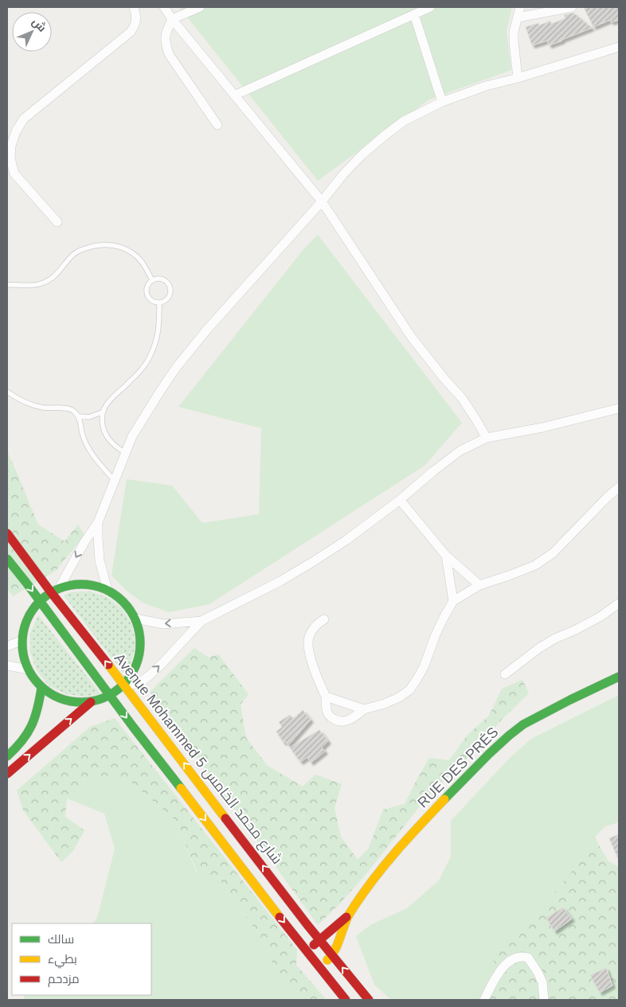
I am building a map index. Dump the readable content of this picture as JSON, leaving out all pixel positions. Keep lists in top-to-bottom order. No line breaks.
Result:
{"streets":{"main road":["Avenue Mohammed 5 شارع محمد الخامس","RUE DES PRÉS"]},"crossings":[["Avenue Mohammed 5 شارع محمد الخامس","RUE DES PRÉS"]],"legend":["سالك","بطيء","مزدحم"],"north":"top right"}
